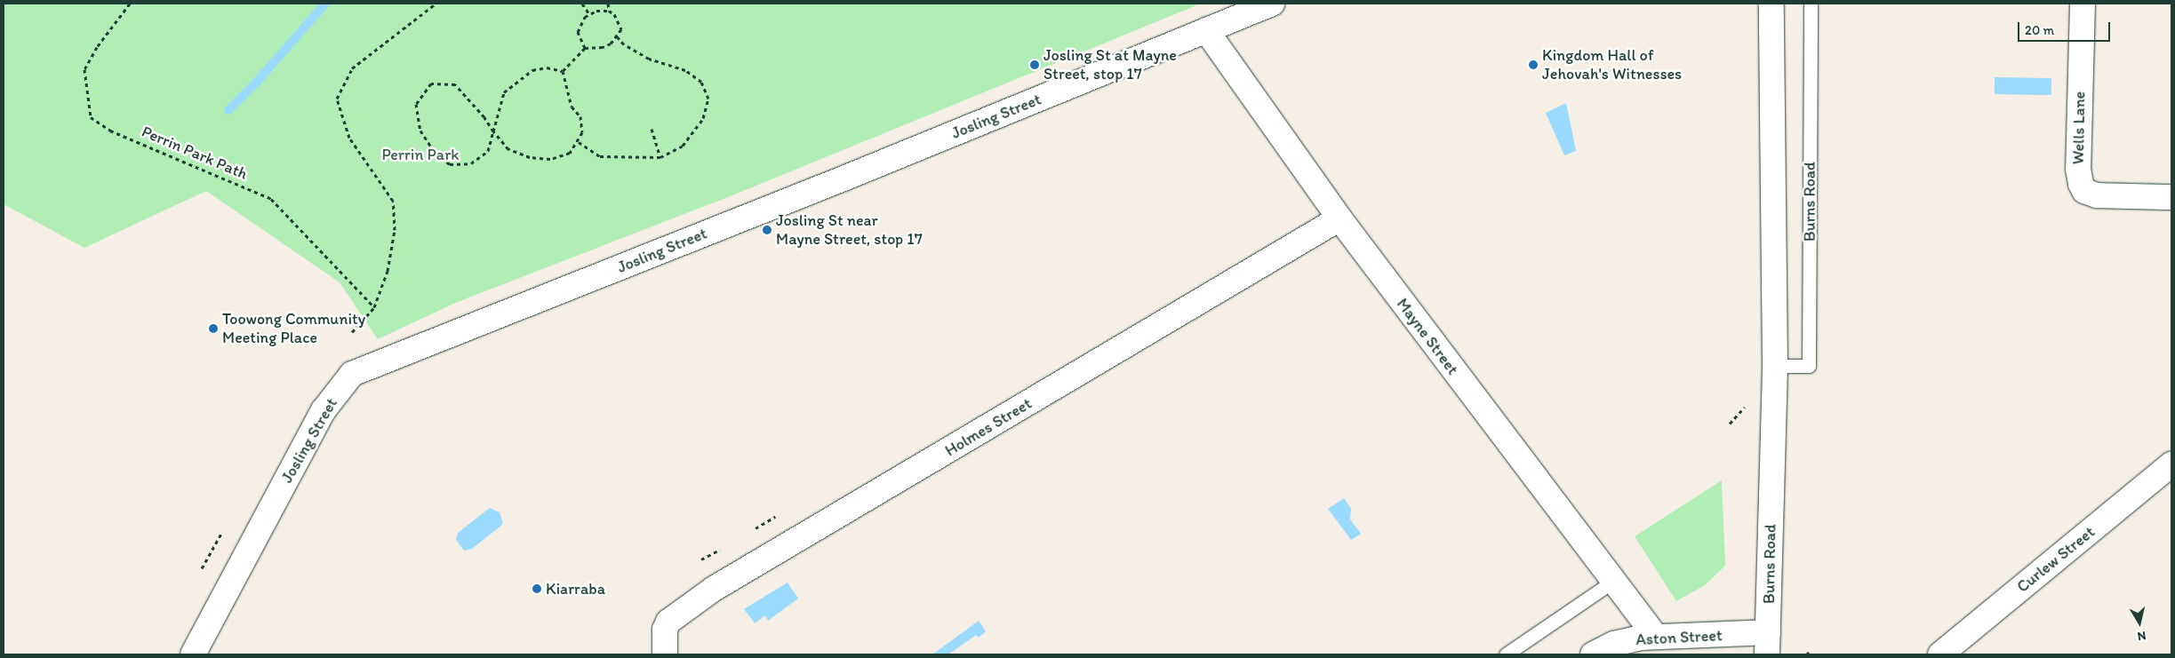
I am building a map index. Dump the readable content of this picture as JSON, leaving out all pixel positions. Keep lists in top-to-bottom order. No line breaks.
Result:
{"streets":{"street":["Josling Street","Wells Lane","Burns Road","Mayne Street","Holmes Street","Curlew Street","Aston Street"],"path":["Perrin Park Path"]},"crossings":[["Josling Street","Mayne Street"],["Burns Road","Aston Street"],["Mayne Street","Holmes Street"],["Mayne Street","Aston Street"]],"parks":["Perrin Park"],"places":["Josling St at Mayne Street, stop 17","Kingdom Hall of Jehovah's Witnesses","Josling St near Mayne Street, stop 17","Toowong Community Meeting Place","Kiarraba"],"scale_bar":"20 m","north":"bottom"}
